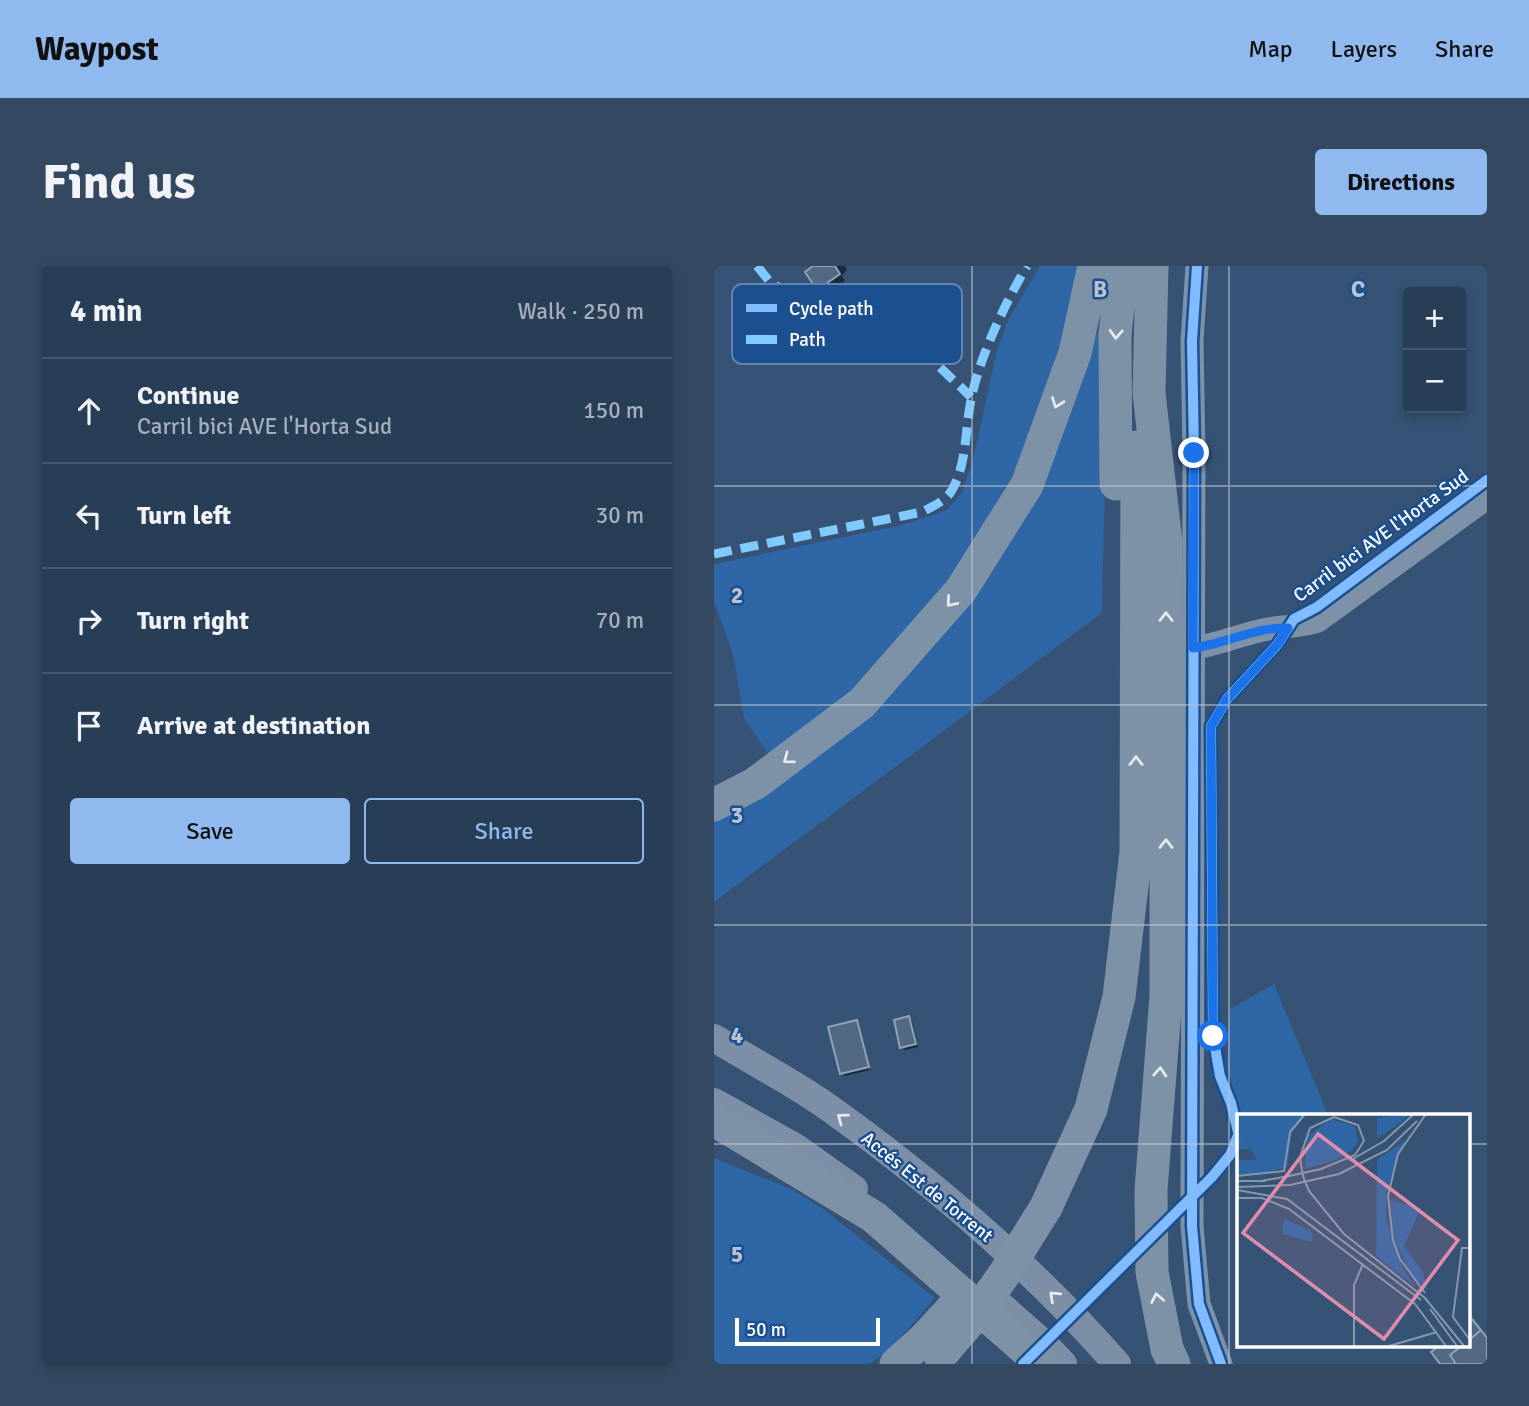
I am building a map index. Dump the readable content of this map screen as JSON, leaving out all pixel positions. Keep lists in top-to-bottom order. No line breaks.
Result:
{"streets":{"main road":["Accés Est de Torrent"],"cycle path":["Carril bici AVE l'Horta Sud"]},"legend":["Cycle path","Path"],"scale_bar":"50 m","page":{"header":"Waypost","nav":["Map","Layers","Share"],"buttons":["Directions",["Save","Share"]],"title":"Find us","heading":["4 min","Walk · 250 m"],"map_buttons":["+","−"],"list":[["Continue","Carril bici AVE l'Horta Sud","150 m"],["Turn left","30 m"],["Turn right","70 m"],"Arrive at destination"],"scale":"50 m"},"grid":{"columns":["B","C"],"rows":["2","3","4","5"]}}
